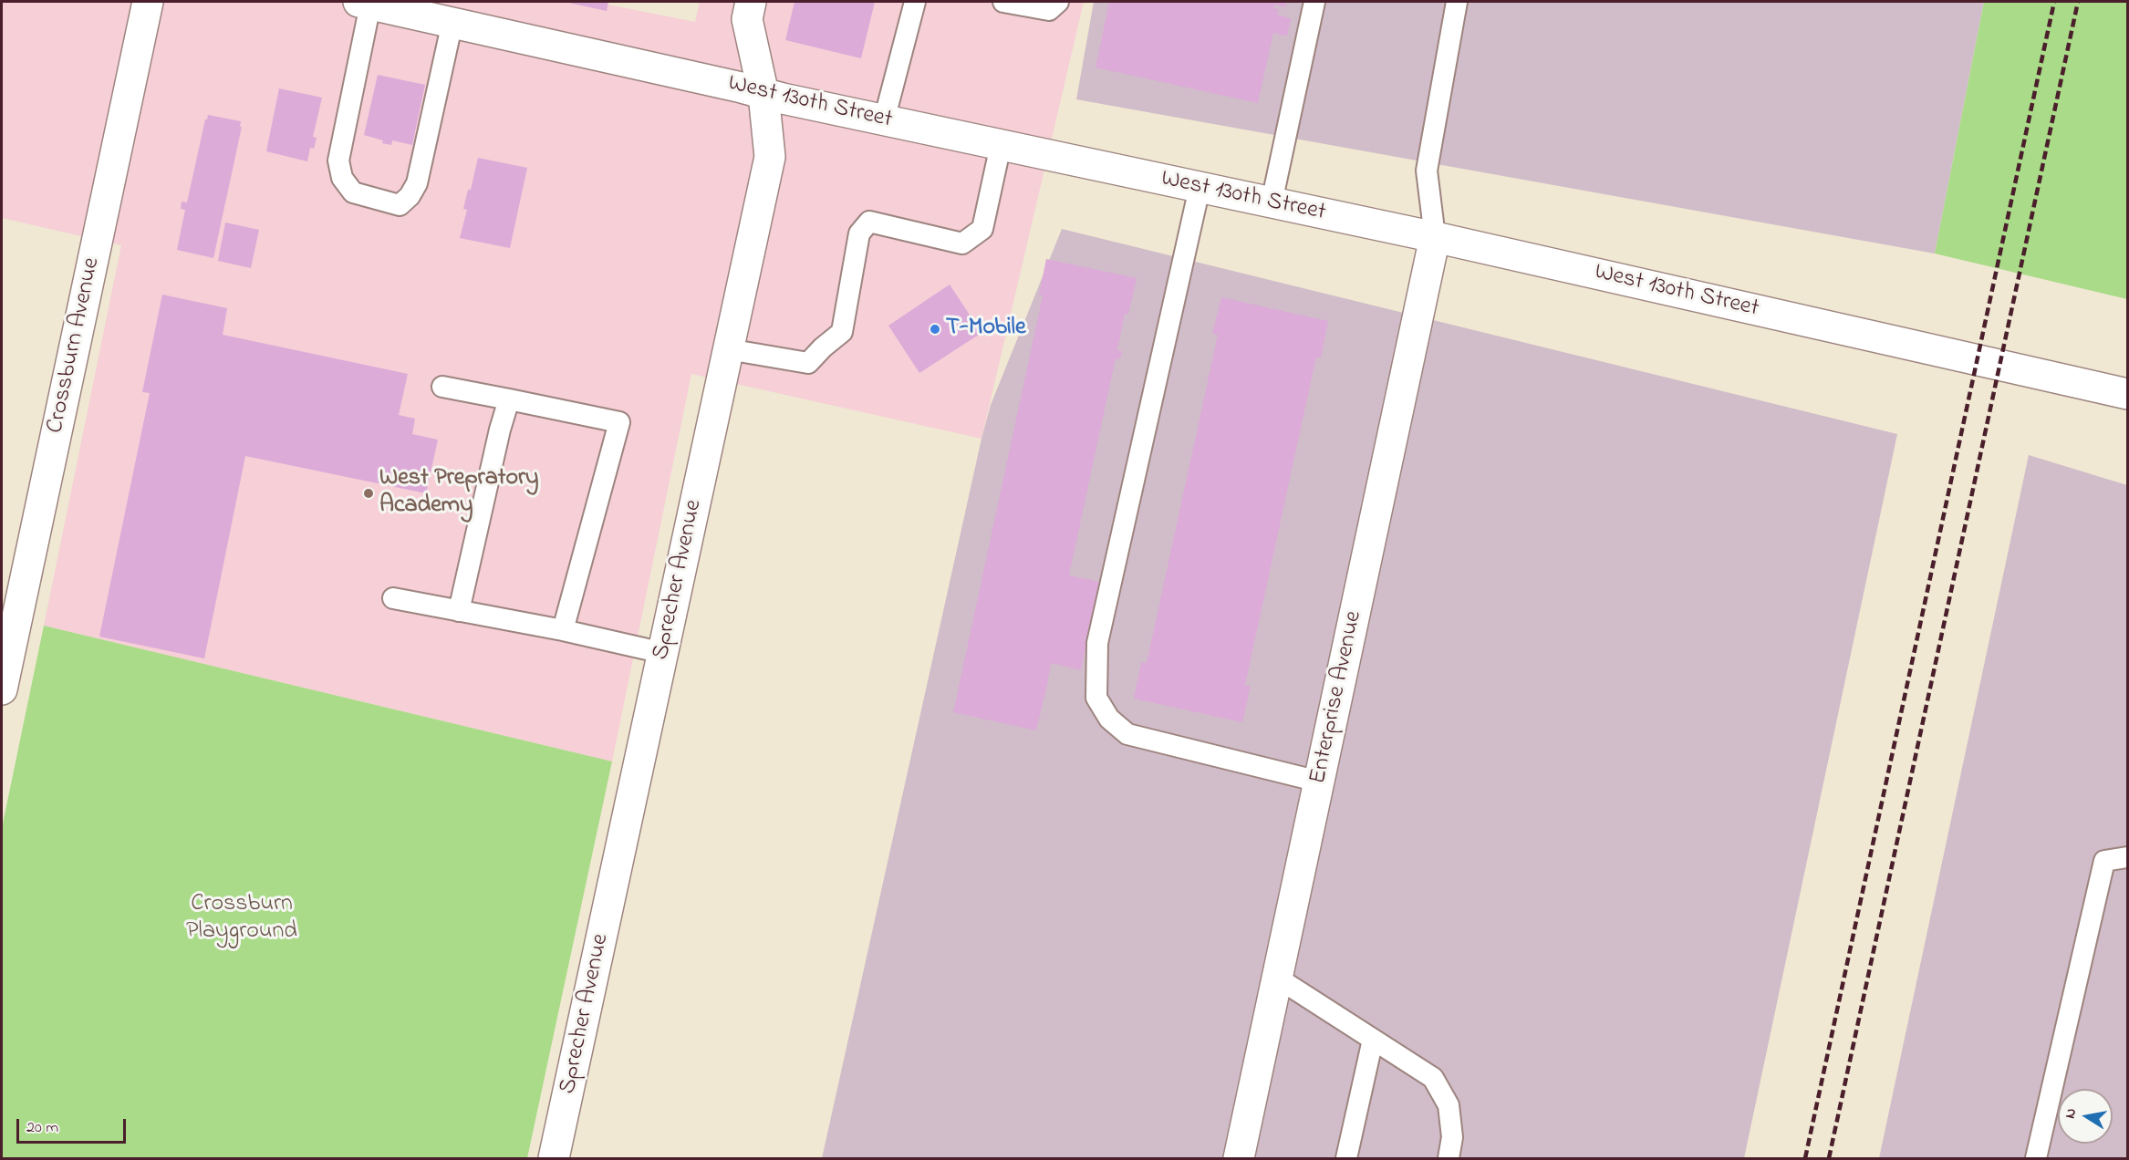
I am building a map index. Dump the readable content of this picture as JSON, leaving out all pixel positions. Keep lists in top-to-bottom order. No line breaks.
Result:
{"streets":{"street":["West 130th Street","Crossburn Avenue","Sprecher Avenue","Enterprise Avenue"]},"crossings":[["West 130th Street","Sprecher Avenue"],["West 130th Street","Enterprise Avenue"]],"parks":["Crossburn Playground"],"places":["T-Mobile","West Prepratory Academy"],"scale_bar":"20 m","north":"left"}
